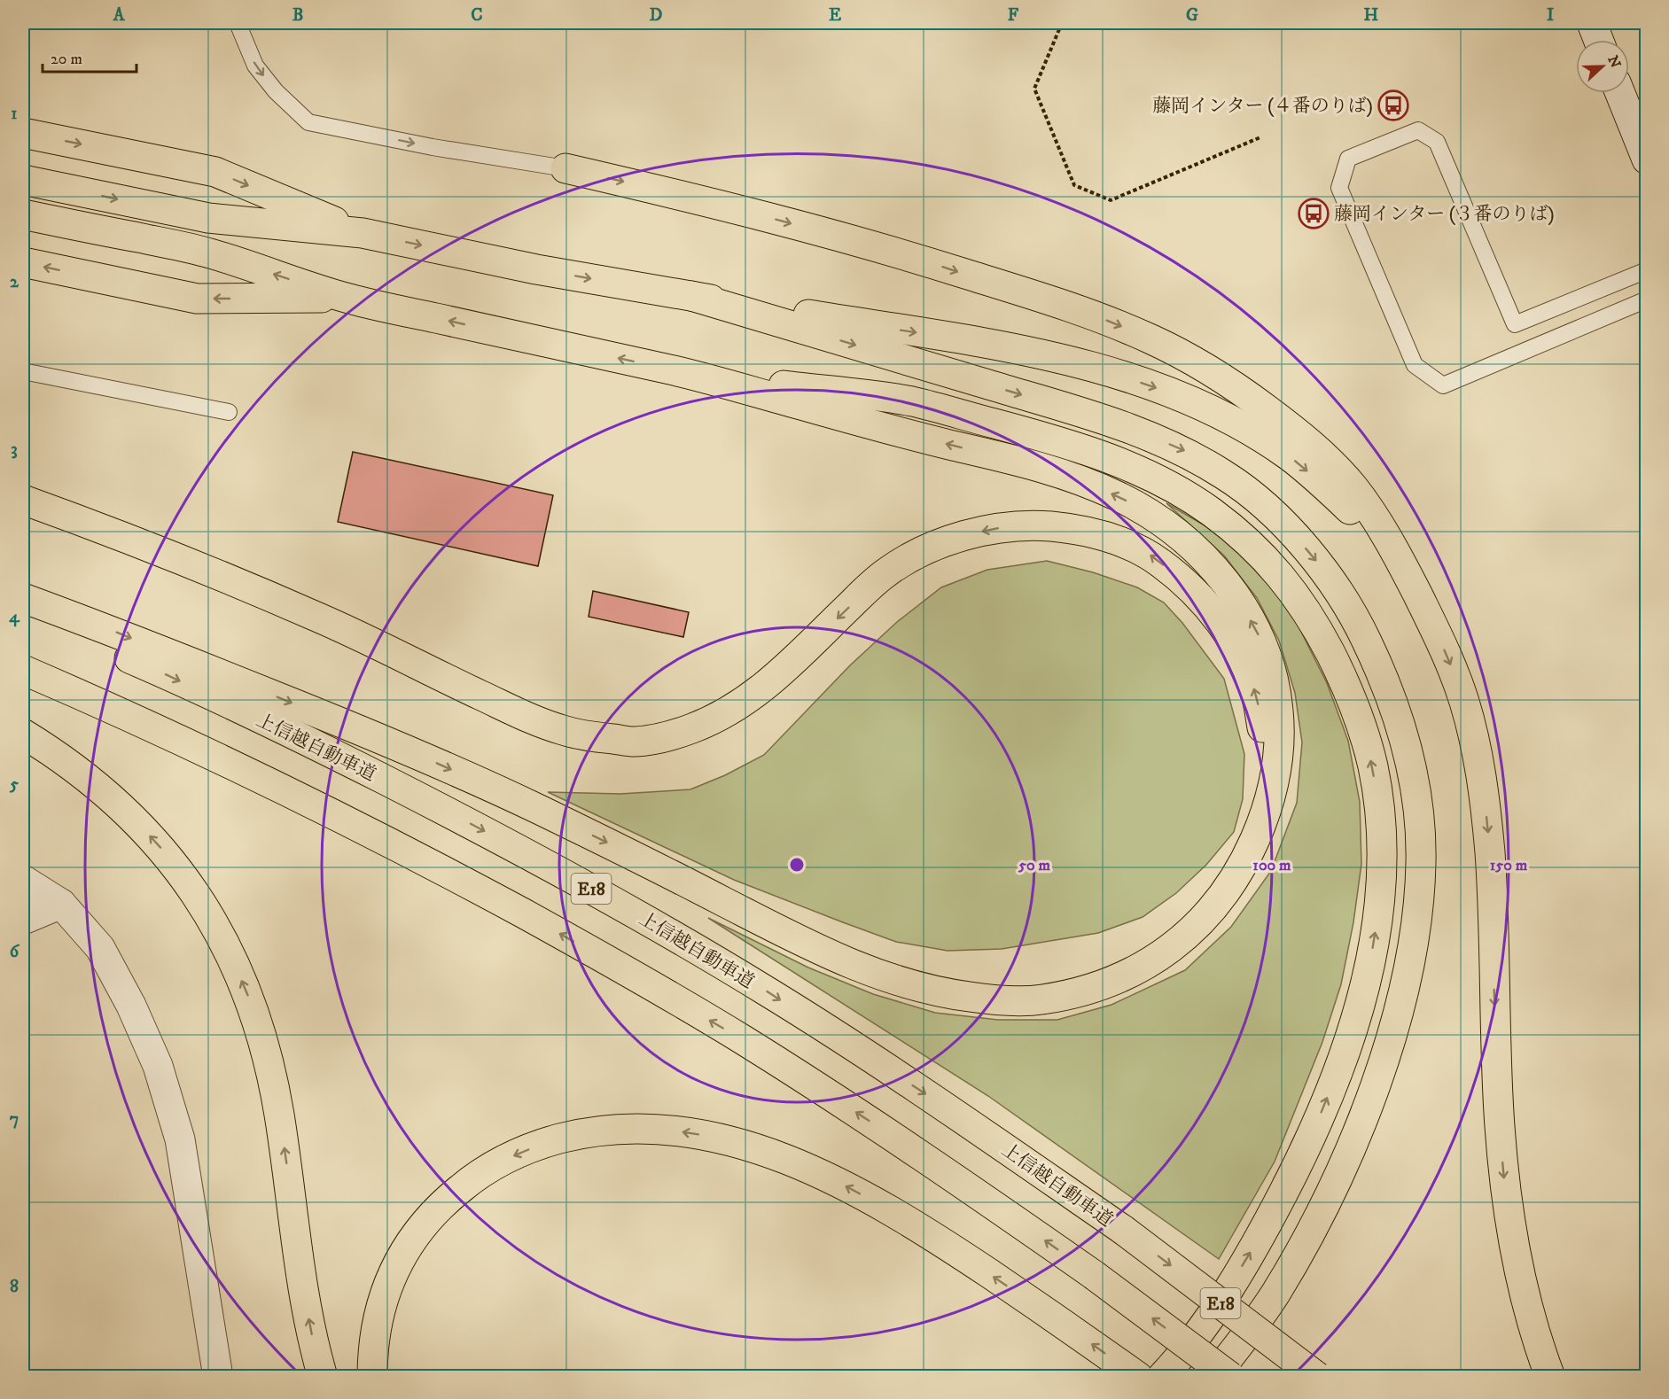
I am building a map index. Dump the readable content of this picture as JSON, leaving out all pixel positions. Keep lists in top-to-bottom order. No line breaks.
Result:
{"streets":{"highway":["上信越自動車道","E18"]},"places":{"bus stop":["藤岡インター (４番のりば)","藤岡インター (３番のりば)"]},"scale_bar":"20 m","north":"right","grid":{"columns":["A","B","C","D","E","F","G","H","I"],"rows":["1","2","3","4","5","6","7","8"]},"rings":["50 m","100 m","150 m"]}
